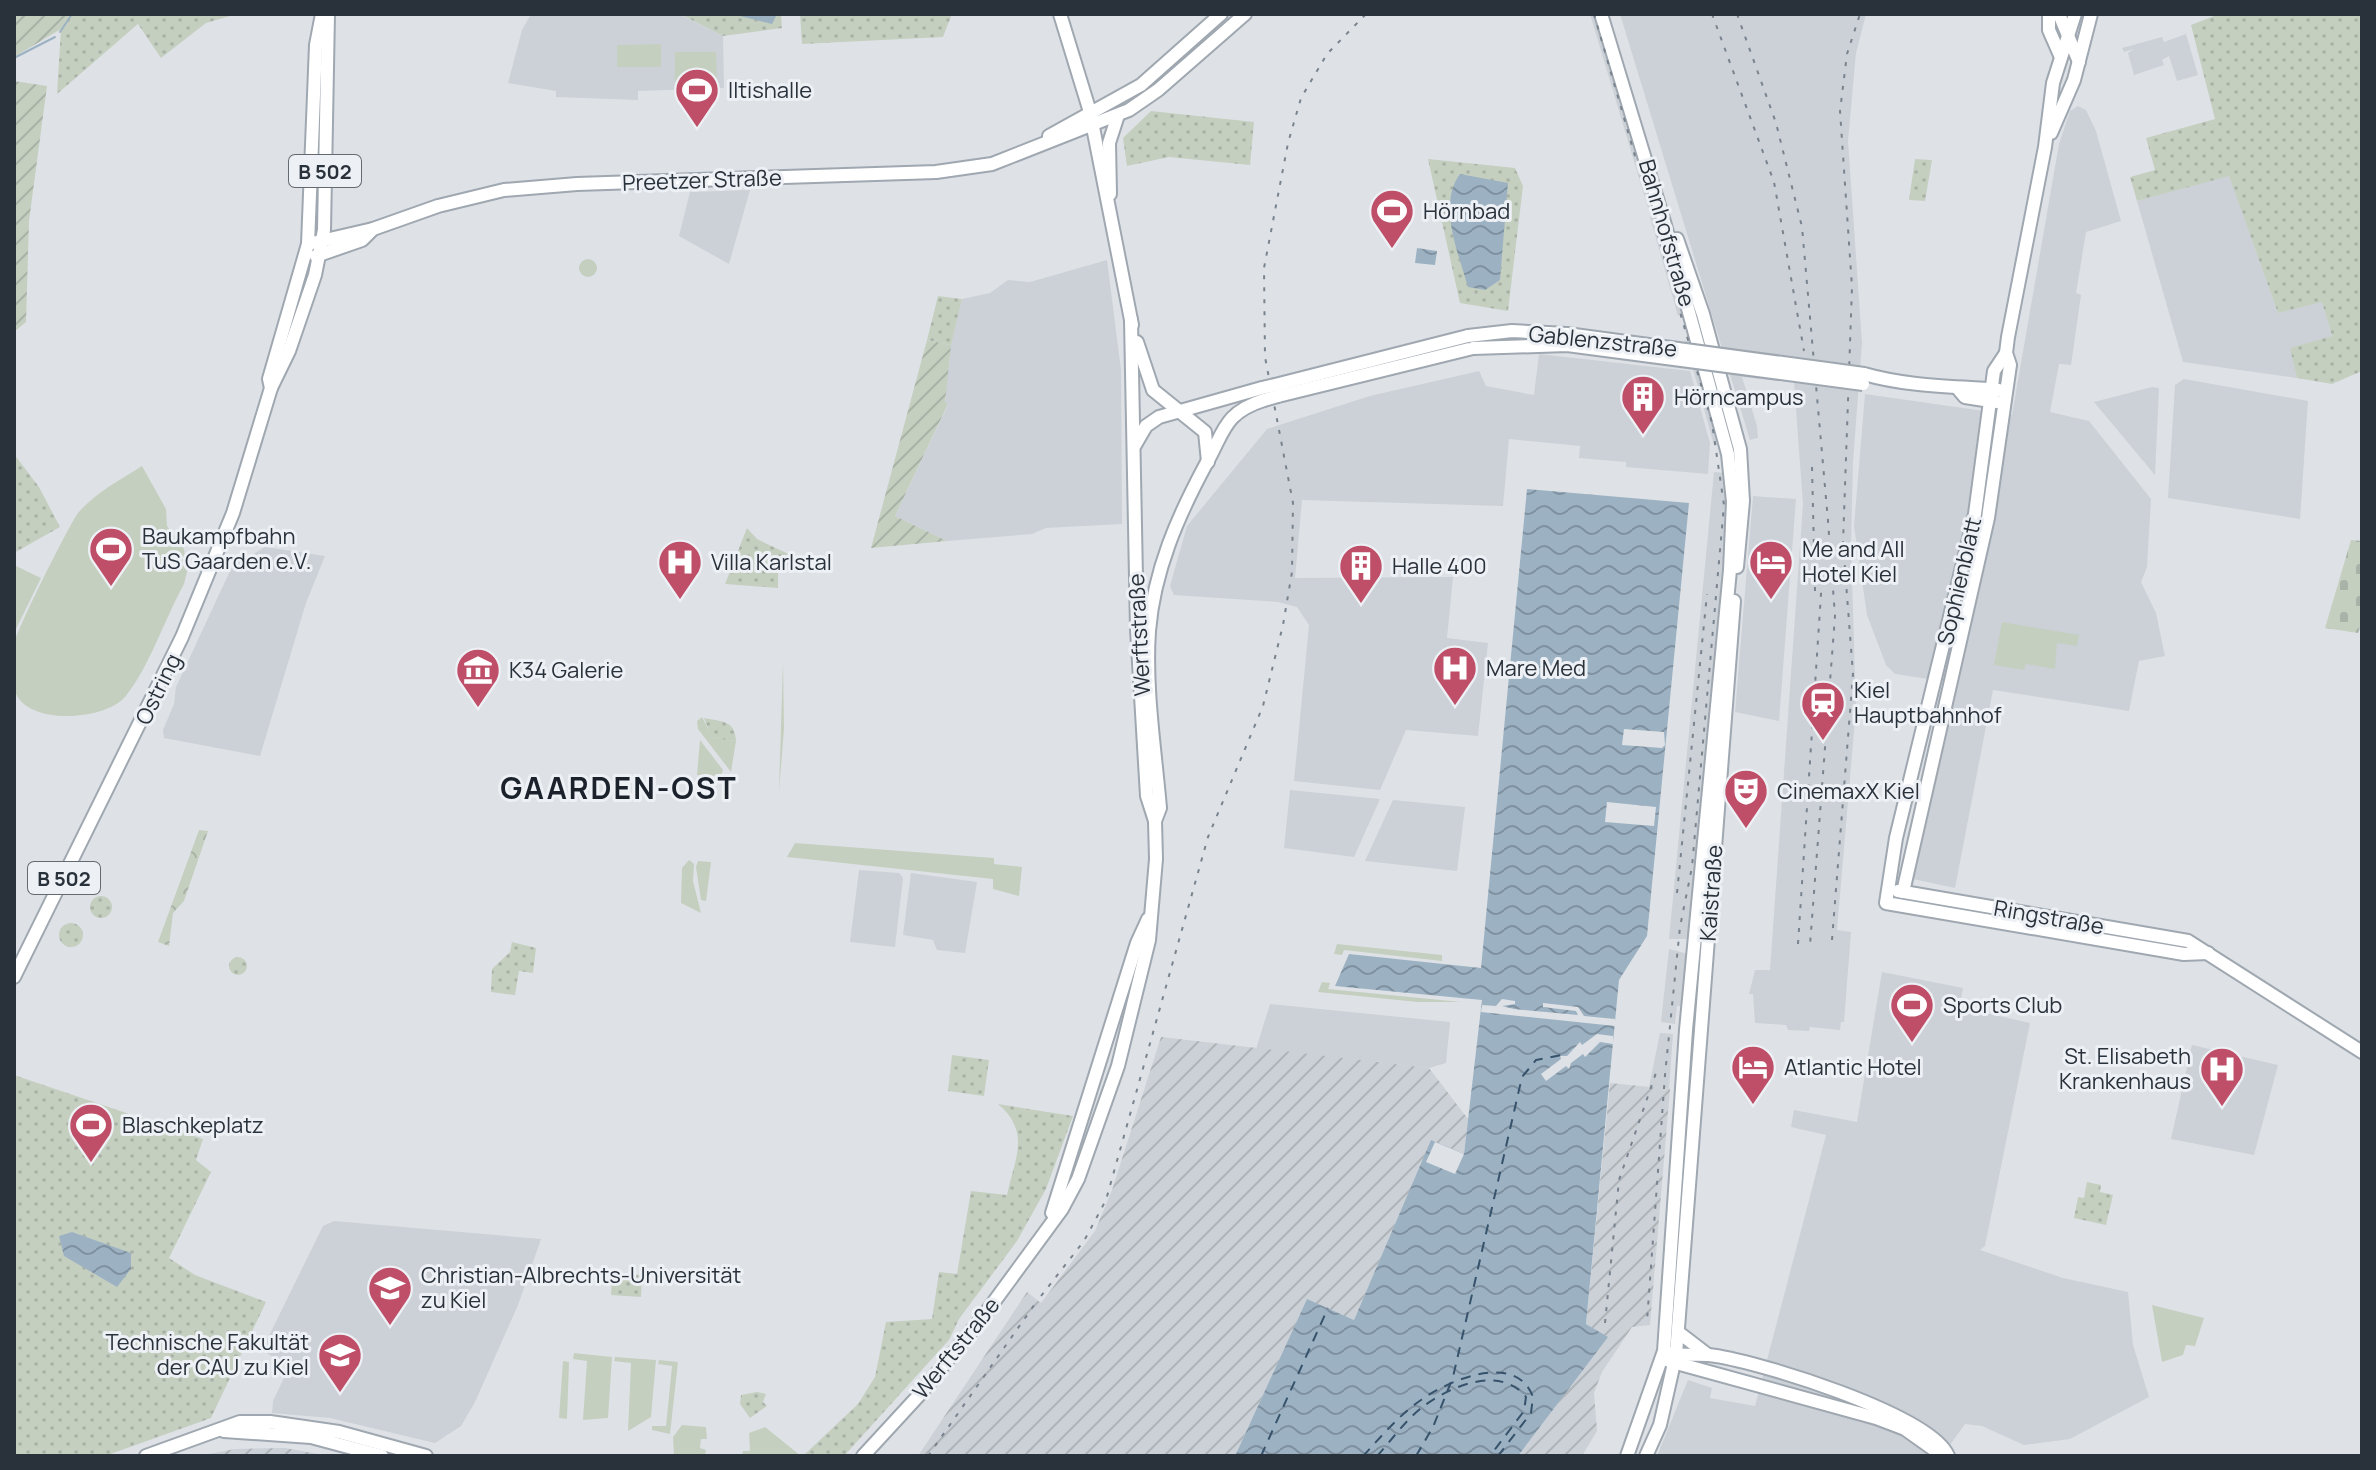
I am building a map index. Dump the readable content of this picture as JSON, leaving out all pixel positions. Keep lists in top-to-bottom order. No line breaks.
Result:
{"streets":{"main road":["B 502","Preetzer Straße","Bahnhofstraße","Gablenzstraße","Sophienblatt","Werftstraße","Ostring","Kaistraße","Ringstraße"]},"crossings":[["Preetzer Straße","Werftstraße"],["Preetzer Straße","Ostring"],["Bahnhofstraße","Kaistraße"],["Gablenzstraße","Sophienblatt"],["Gablenzstraße","Werftstraße"],["Sophienblatt","Ringstraße"]],"districts":["GAARDEN-OST"],"places":{"sports":["Iltishalle","Hörnbad","Baukampfbahn TuS Gaarden e.V.","Sports Club","Blaschkeplatz"],"building":["Hörncampus","Halle 400"],"hospital":["Villa Karlstal","Mare Med","St. Elisabeth Krankenhaus"],"hotel":["Me and All Hotel Kiel","Atlantic Hotel"],"museum":["K34 Galerie"],"station":["Kiel Hauptbahnhof"],"theatre":["CinemaxX Kiel"],"school or university":["Christian-Albrechts-Universität zu Kiel","Technische Fakultät der CAU zu Kiel"]}}
